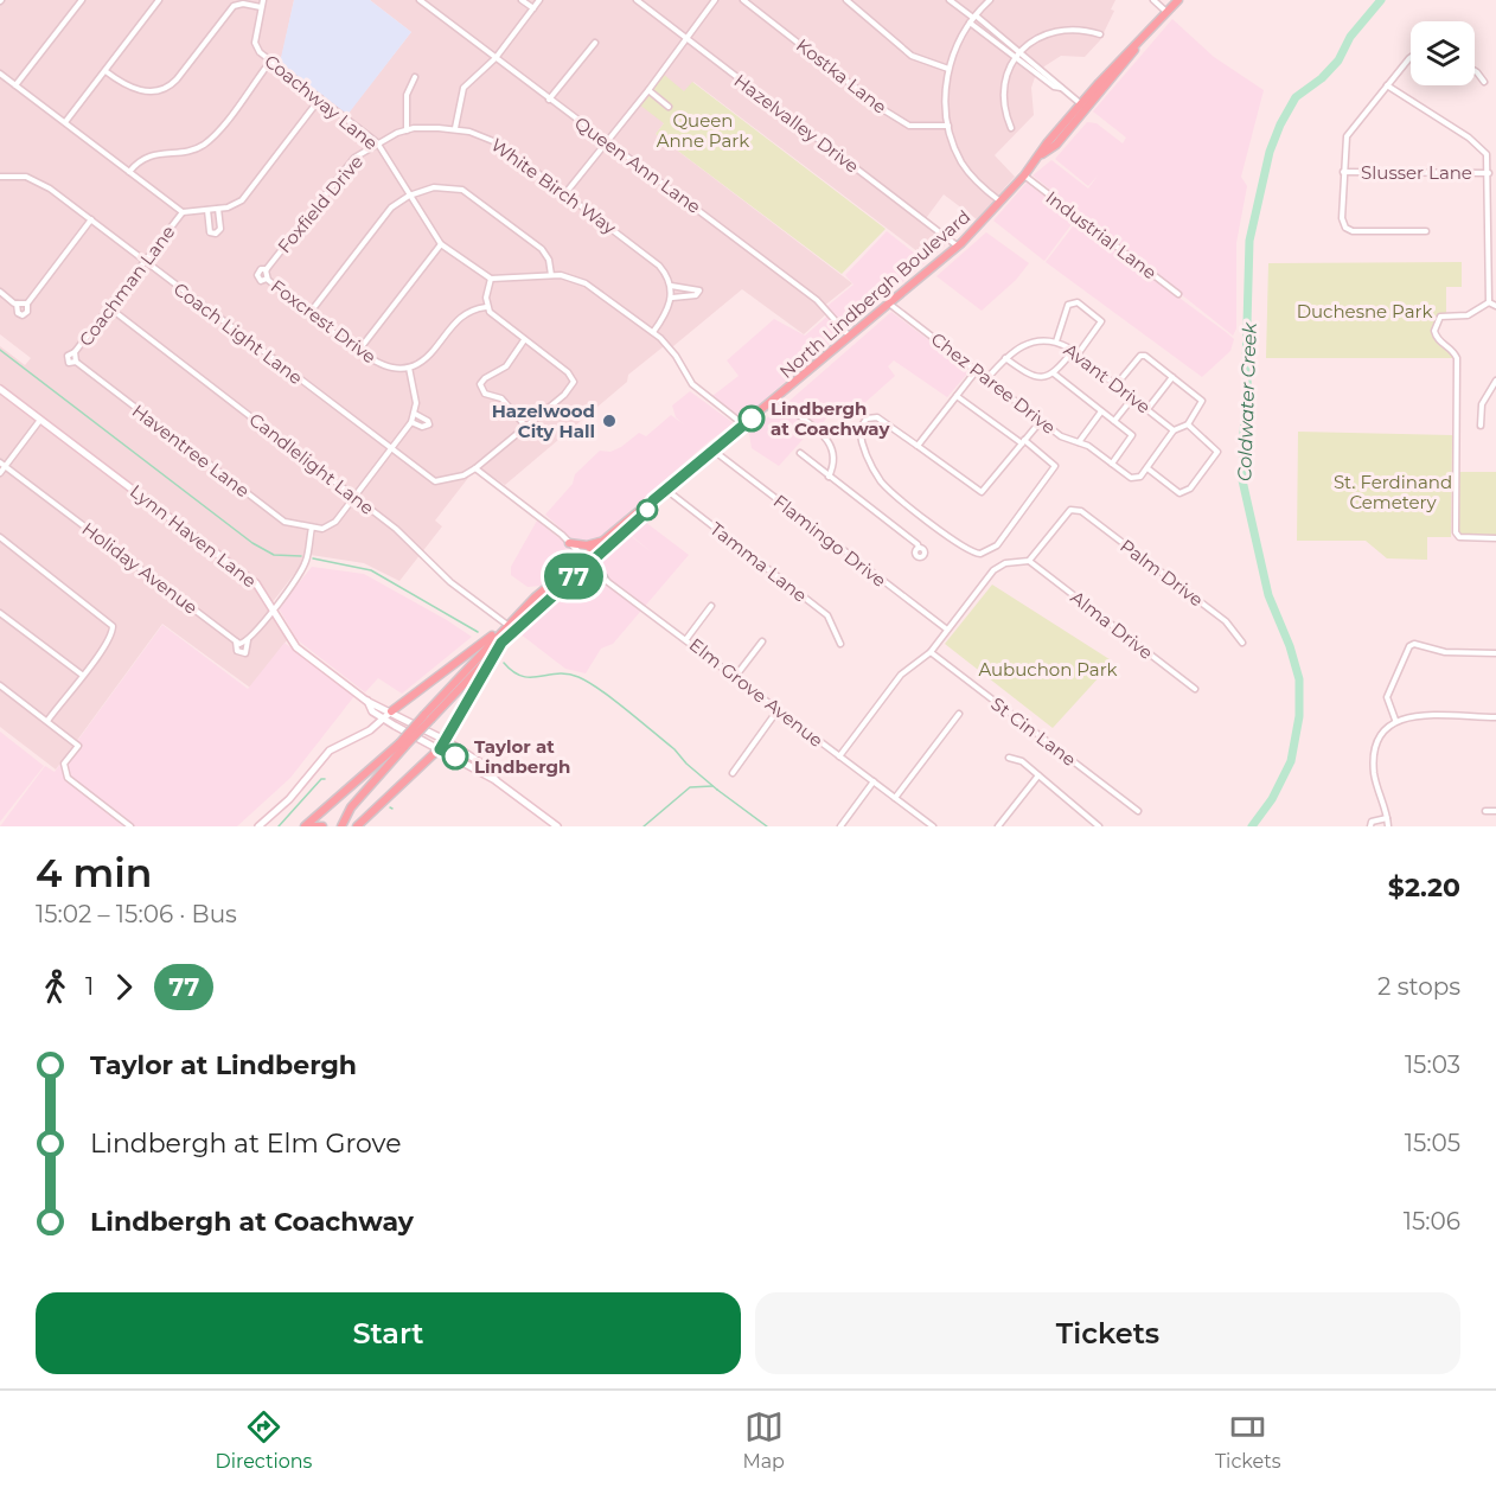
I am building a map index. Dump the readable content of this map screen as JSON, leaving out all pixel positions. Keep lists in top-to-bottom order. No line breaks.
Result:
{"streets":{"main road":["North Lindbergh Boulevard"],"street":["Kostka Lane","Coachway Lane","Hazelvalley Drive","Queen Ann Lane","Slusser Lane","White Birch Way","Foxfield Drive","Industrial Lane","Coachman Lane","Foxcrest Drive","Coach Light Lane","Avant Drive","Chez Paree Drive","Haventree Lane","Candlelight Lane","Lynn Haven Lane","Flamingo Drive","Tamma Lane","Holiday Avenue","Palm Drive","Alma Drive","Elm Grove Avenue","St Cin Lane"]},"crossings":[["Coachway Lane","White Birch Way"],["Coachway Lane","Foxfield Drive"],["Hazelvalley Drive","North Lindbergh Boulevard"],["Queen Ann Lane","North Lindbergh Boulevard"],["White Birch Way","Foxfield Drive"],["Foxfield Drive","Foxcrest Drive"],["Industrial Lane","North Lindbergh Boulevard"],["Coachman Lane","Coach Light Lane"],["Coachman Lane","Haventree Lane"],["Coachman Lane","Candlelight Lane"],["North Lindbergh Boulevard","Chez Paree Drive"],["North Lindbergh Boulevard","Candlelight Lane"],["North Lindbergh Boulevard","Flamingo Drive"],["North Lindbergh Boulevard","Tamma Lane"],["North Lindbergh Boulevard","Elm Grove Avenue"],["Coach Light Lane","Elm Grove Avenue"],["Avant Drive","Chez Paree Drive"],["Palm Drive","Alma Drive"]],"water":["Coldwater Creek"],"parks":["Queen Anne Park","Duchesne Park","St. Ferdinand Cemetery","Aubuchon Park"],"places":["Lindbergh at Coachway","Hazelwood City Hall","Taylor at Lindbergh"],"lines":["bus line 77"],"page":{"on_map":"77","heading":["4 min","15:02 – 15:06 · Bus","$2.20"],"legs":["1","77","2 stops"],"list":[{"name":"Taylor at Lindbergh","value":"15:03"},{"name":"Lindbergh at Elm Grove","value":"15:05"},{"name":"Lindbergh at Coachway","value":"15:06"}],"buttons":["Start","Tickets"],"tabs":["Directions","Map","Tickets"]}}
